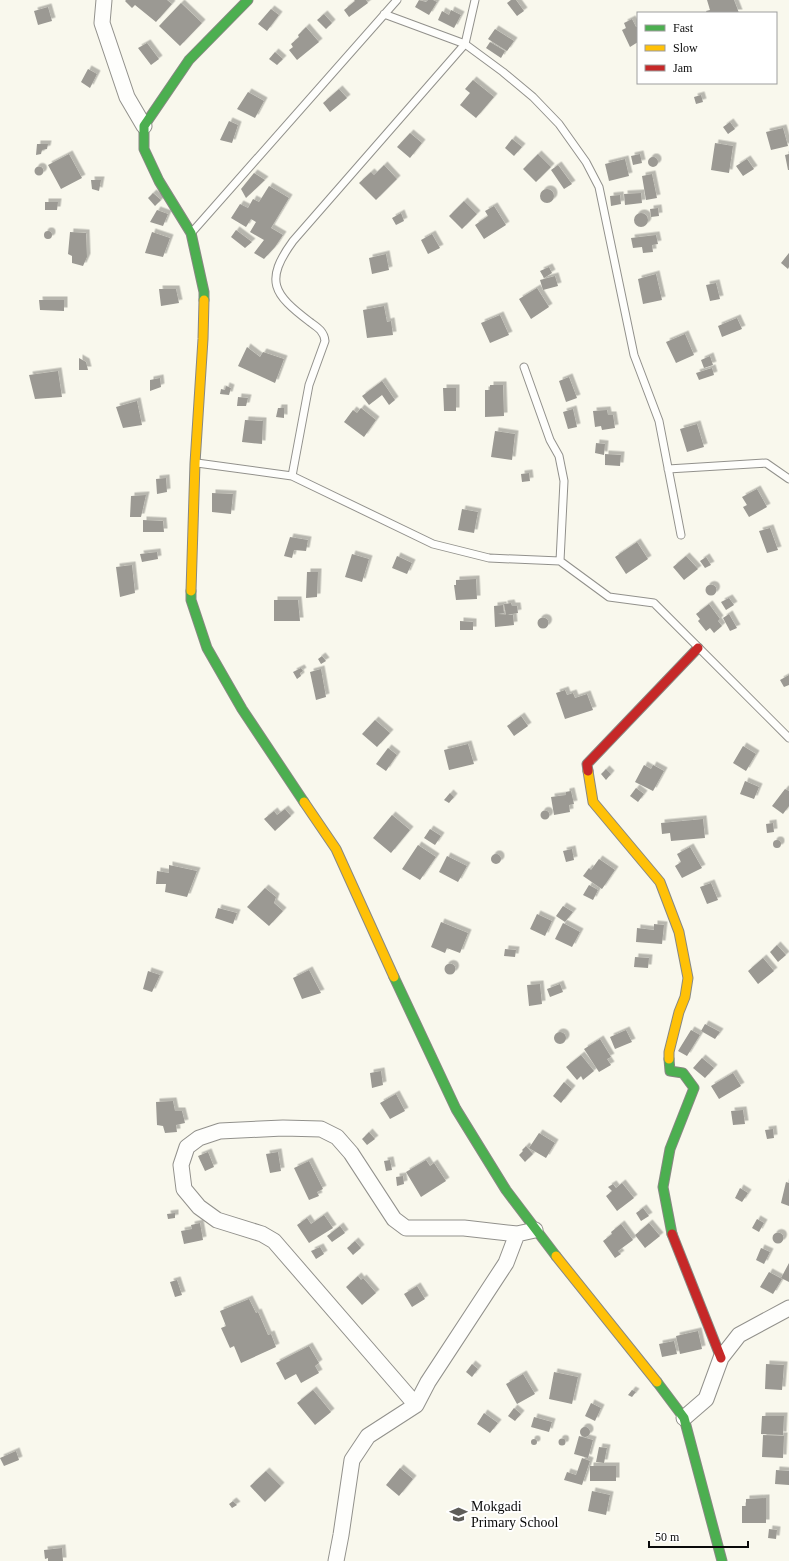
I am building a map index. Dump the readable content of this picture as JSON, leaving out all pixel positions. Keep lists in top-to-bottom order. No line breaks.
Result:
{"places":{"school or university":["Mokgadi Primary School"]},"legend":["Fast","Slow","Jam"],"scale_bar":"50 m"}
